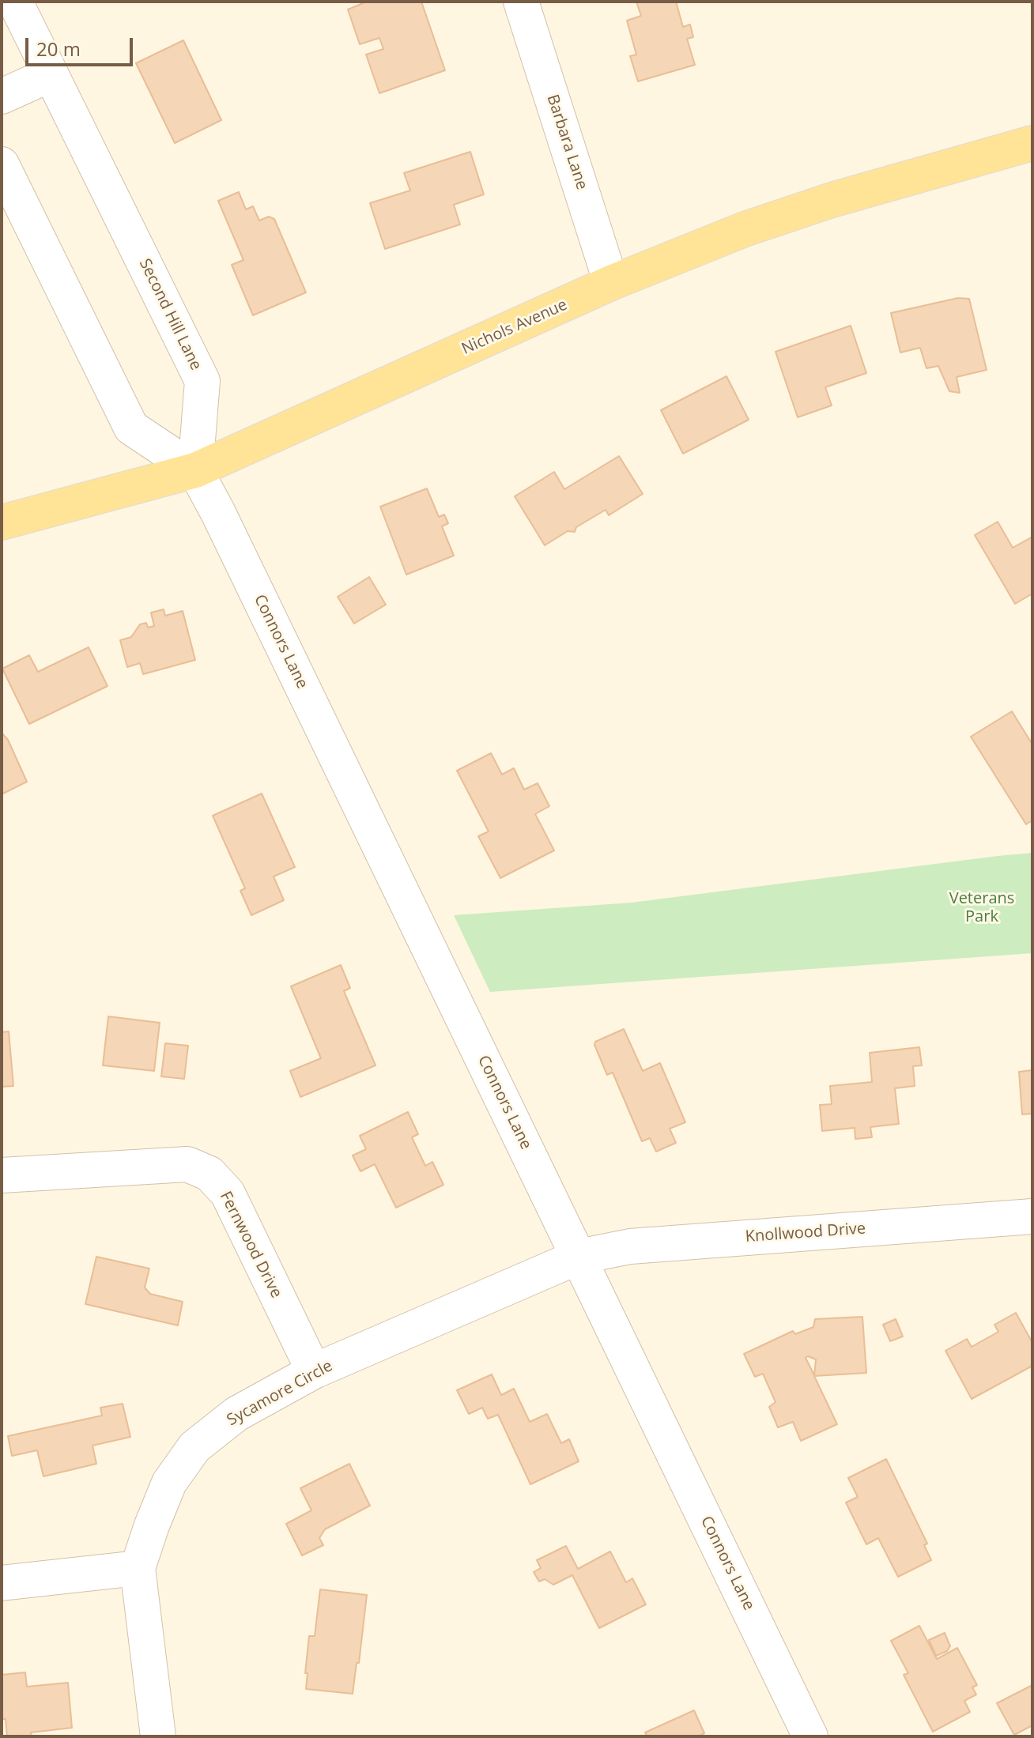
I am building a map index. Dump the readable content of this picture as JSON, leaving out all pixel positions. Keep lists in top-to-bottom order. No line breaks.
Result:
{"streets":{"main road":["Nichols Avenue"],"street":["Barbara Lane","Second Hill Lane","Connors Lane","Knollwood Drive","Fernwood Drive","Sycamore Circle"]},"crossings":[["Barbara Lane","Nichols Avenue"],["Second Hill Lane","Nichols Avenue"],["Second Hill Lane","Connors Lane"],["Nichols Avenue","Connors Lane"],["Connors Lane","Knollwood Drive"],["Connors Lane","Sycamore Circle"],["Knollwood Drive","Sycamore Circle"],["Fernwood Drive","Sycamore Circle"]],"parks":["Veterans Park"],"scale_bar":"20 m"}
